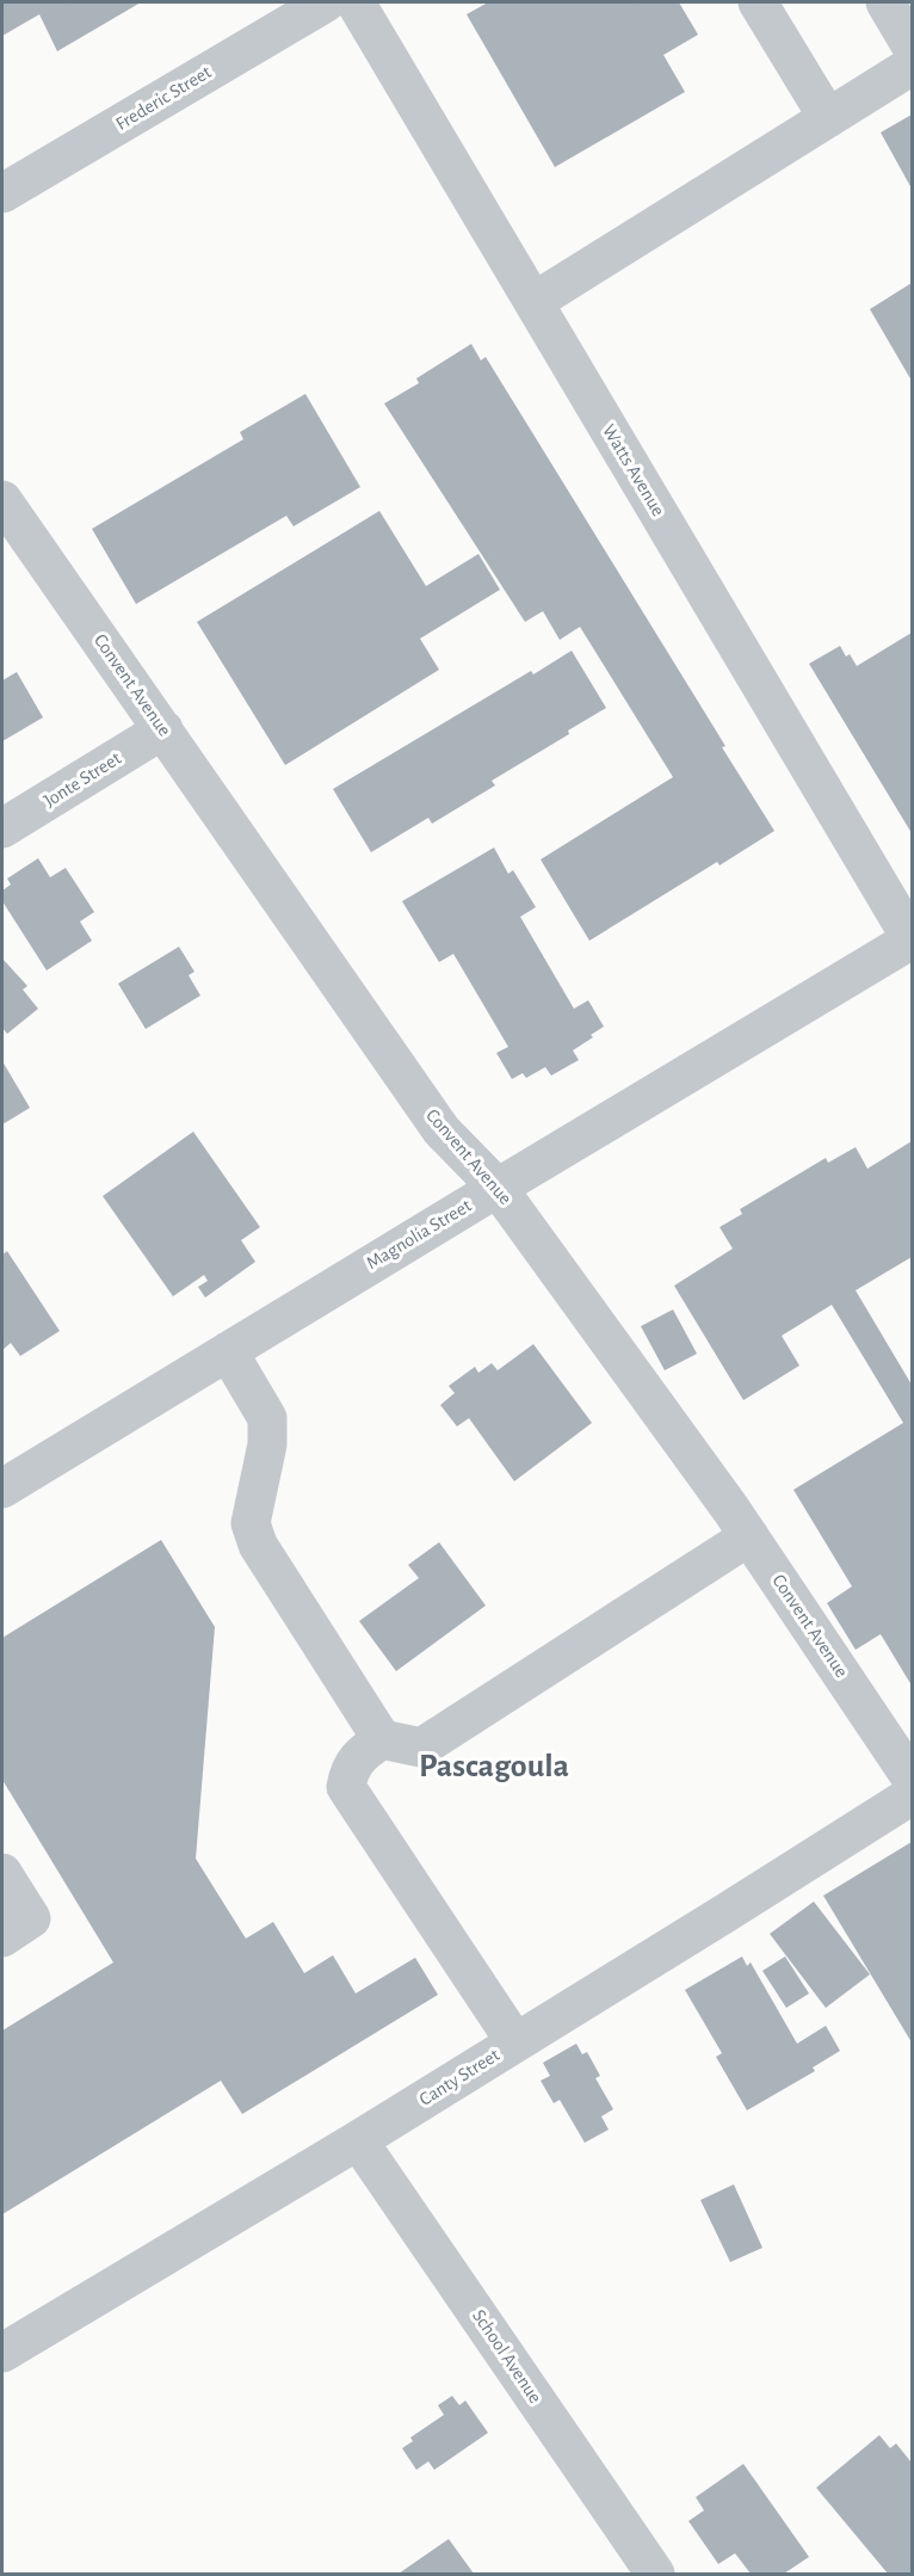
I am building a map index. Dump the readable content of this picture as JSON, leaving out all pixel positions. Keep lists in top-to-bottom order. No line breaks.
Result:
{"streets":{"street":["Frederic Street","Watts Avenue","Convent Avenue","Jonte Street","Magnolia Street","Canty Street","School Avenue"]},"crossings":[["Watts Avenue","Magnolia Street"],["Convent Avenue","Jonte Street"],["Convent Avenue","Magnolia Street"],["Canty Street","School Avenue"]],"districts":["Pascagoula"]}
